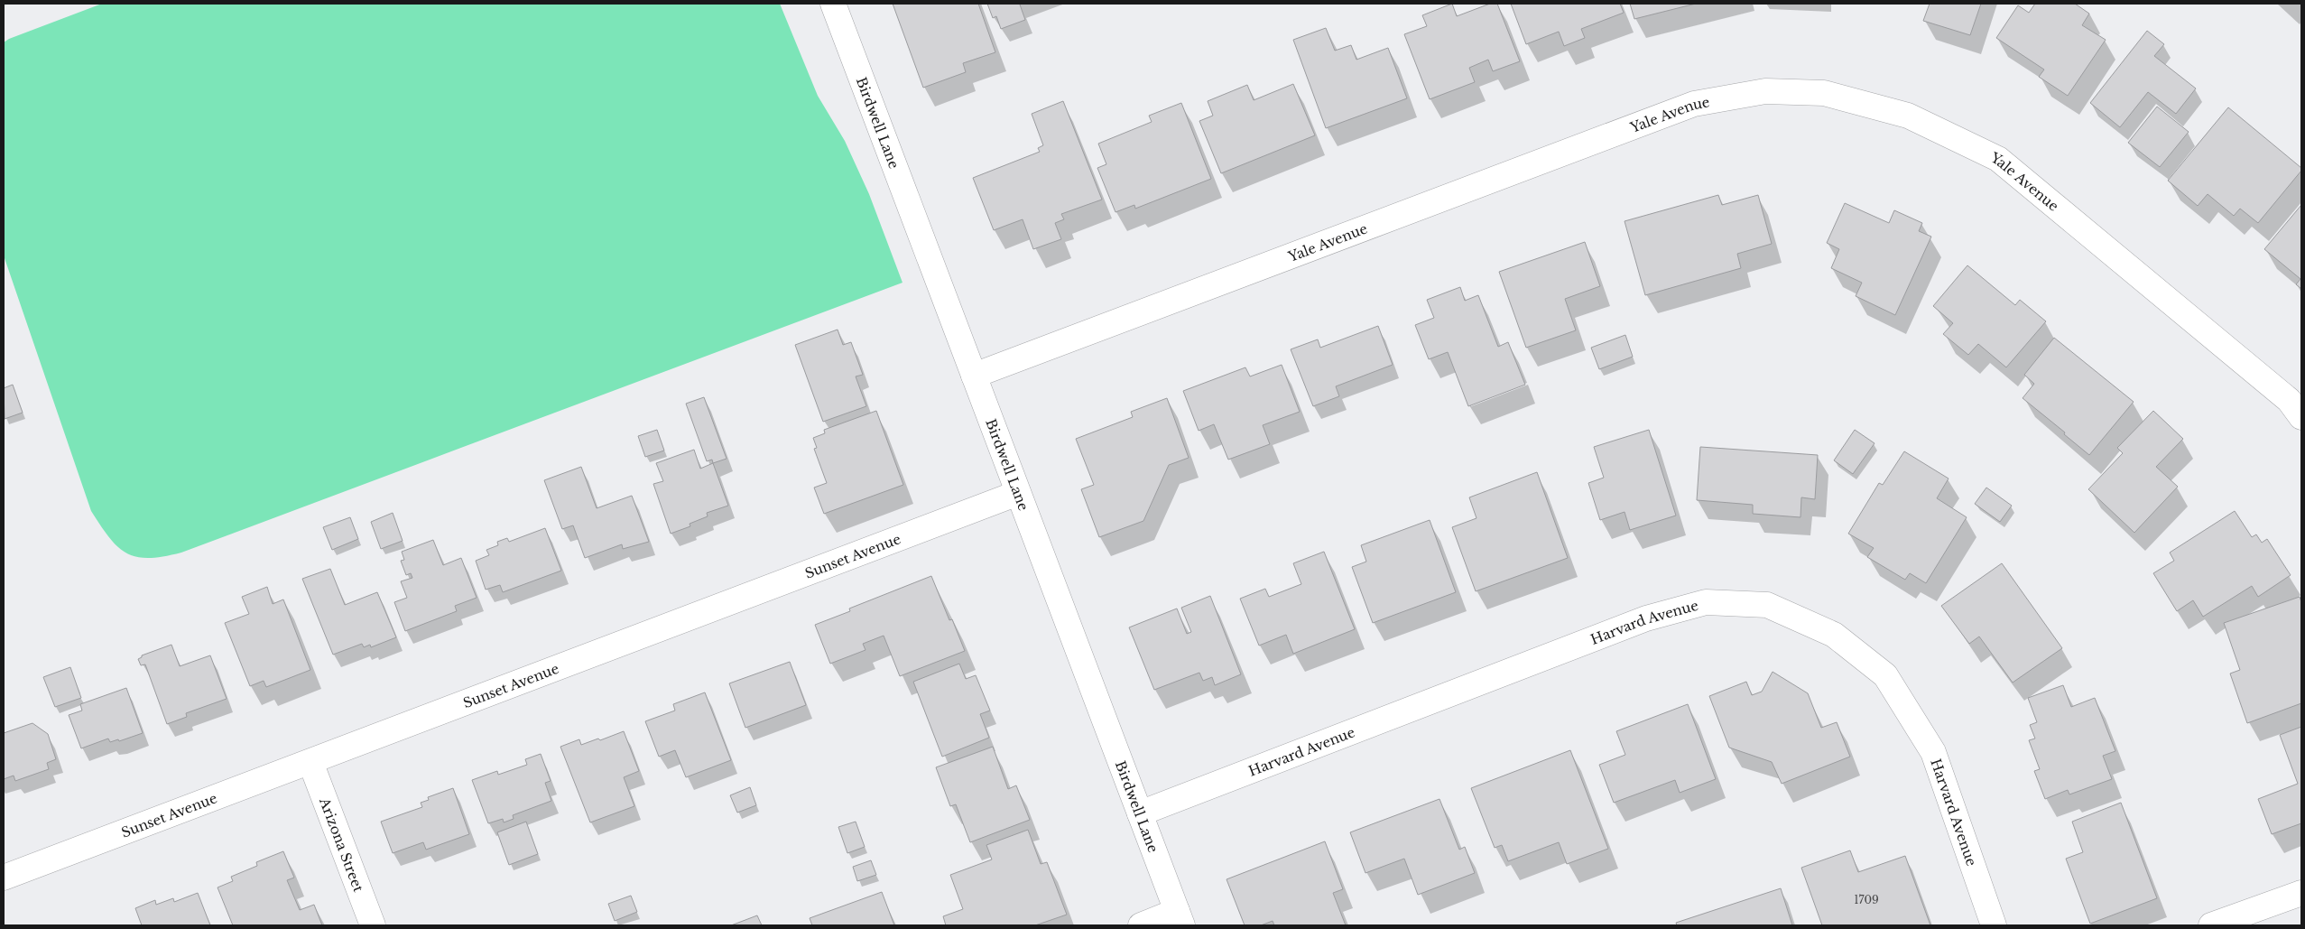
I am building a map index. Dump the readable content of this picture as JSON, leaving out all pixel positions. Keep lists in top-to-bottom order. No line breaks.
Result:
{"streets":{"street":["Yale Avenue","Birdwell Lane","Sunset Avenue","Harvard Avenue","Arizona Street"]},"crossings":[["Yale Avenue","Birdwell Lane"],["Birdwell Lane","Sunset Avenue"],["Birdwell Lane","Harvard Avenue"],["Sunset Avenue","Arizona Street"]],"house_numbers":["1709"]}
